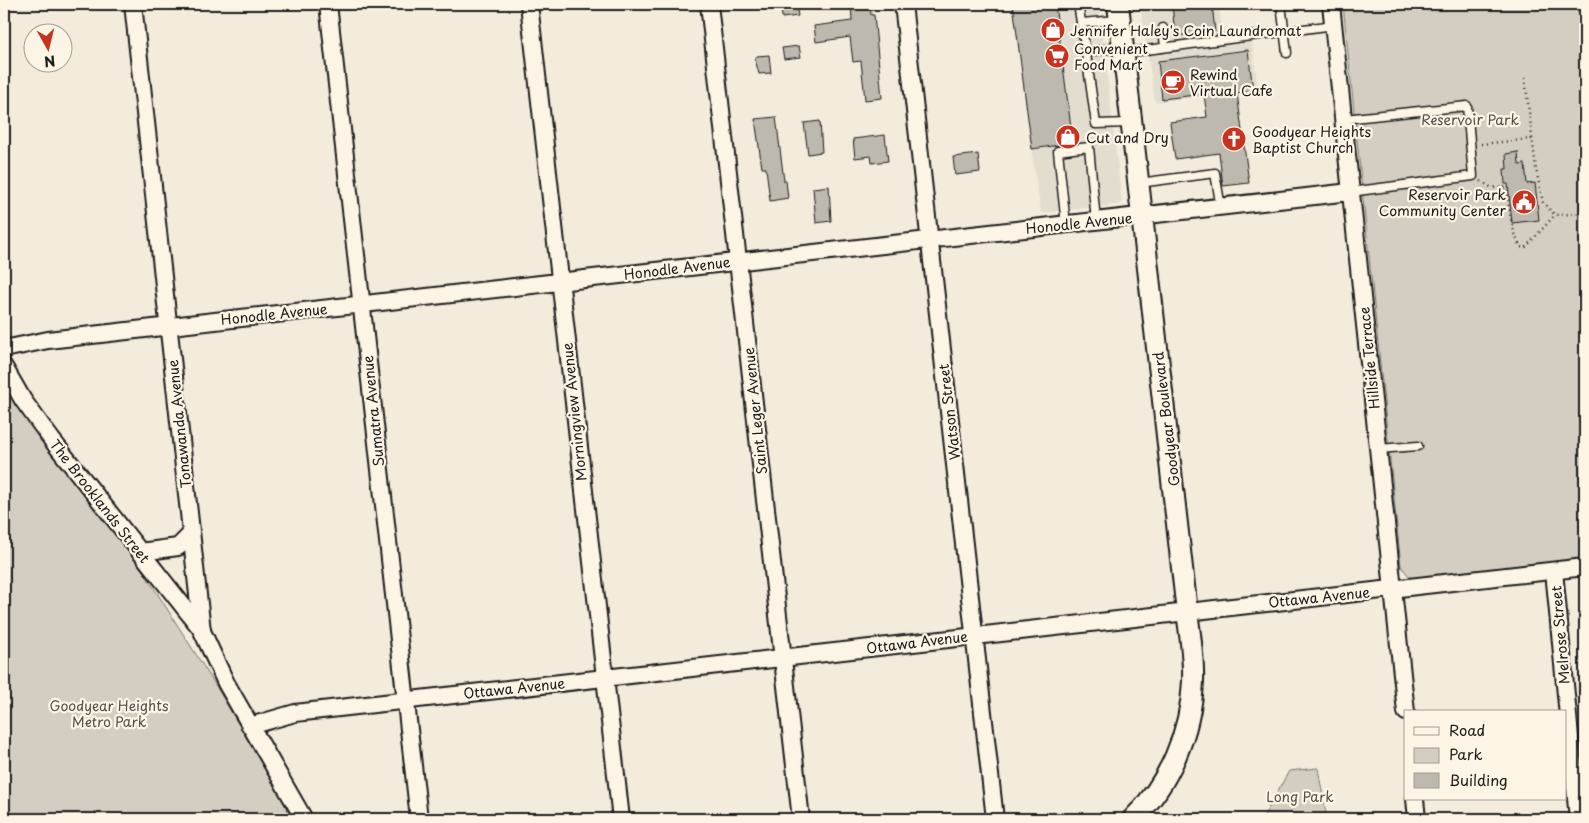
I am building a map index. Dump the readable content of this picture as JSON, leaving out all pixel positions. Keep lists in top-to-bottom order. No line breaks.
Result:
{"streets":{"street":["Honodle Avenue","Hillside Terrace","Sumatra Avenue","Saint Leger Avenue","Morningview Avenue","Watson Street","Goodyear Boulevard","Tonawanda Avenue","The Brooklands Street","Ottawa Avenue","Melrose Street"]},"crossings":[["Honodle Avenue","Hillside Terrace"],["Honodle Avenue","Sumatra Avenue"],["Honodle Avenue","Saint Leger Avenue"],["Honodle Avenue","Morningview Avenue"],["Honodle Avenue","Watson Street"],["Honodle Avenue","Goodyear Boulevard"],["Honodle Avenue","Tonawanda Avenue"],["Hillside Terrace","Ottawa Avenue"],["Sumatra Avenue","Ottawa Avenue"],["Saint Leger Avenue","Ottawa Avenue"],["Morningview Avenue","Ottawa Avenue"],["Watson Street","Ottawa Avenue"],["Goodyear Boulevard","Ottawa Avenue"],["Tonawanda Avenue","The Brooklands Street"],["Tonawanda Avenue","Ottawa Avenue"],["Ottawa Avenue","Melrose Street"]],"parks":["Reservoir Park","Goodyear Heights Metro Park","Long Park"],"places":{"shop":["Jennifer Haley's Coin Laundromat","Cut and Dry"],"supermarket":["Convenient Food Mart"],"cafe":["Rewind Virtual Cafe"],"church":["Goodyear Heights Baptist Church"],"public building":["Reservoir Park Community Center"]},"legend":["Road","Park","Building"],"north":"bottom"}
